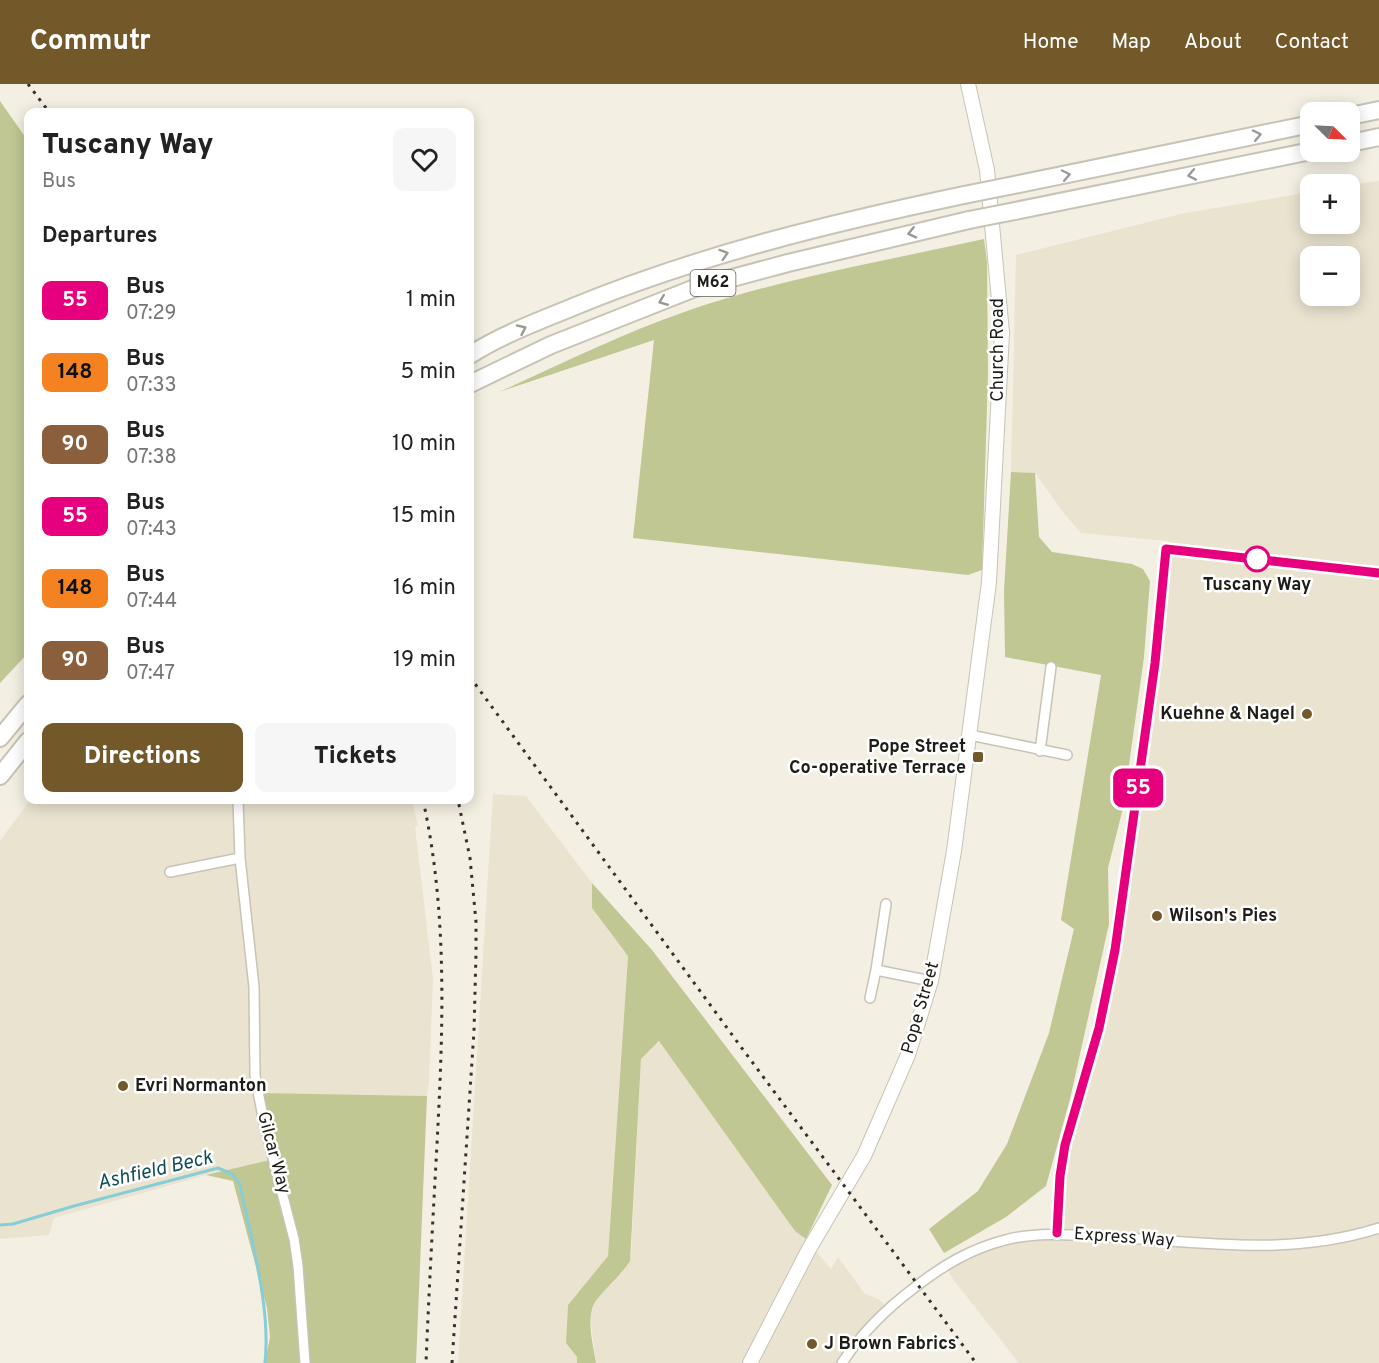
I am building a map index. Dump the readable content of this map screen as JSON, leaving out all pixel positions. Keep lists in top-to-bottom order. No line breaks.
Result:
{"streets":{"highway":["M62"],"street":["Church Road","Pope Street","Gilcar Way","Express Way"]},"crossings":[["Church Road","Pope Street"]],"water":["Ashfield Beck"],"places":{"other":["Tuscany Way","Kuehne & Nagel","Wilson's Pies","Evri Normanton","J Brown Fabrics"],"transit":["Pope Street Co-operative Terrace"]},"lines":["bus line 55"],"north":"bottom right","page":{"header":"Commutr","nav":["Home","Map","About","Contact"],"on_map":"55","map_buttons":["+","−"],"heading":[["Tuscany Way","Bus"],"Departures"],"list":[{"mark":"55","name":"Bus","note":"07:29","value":"1 min"},{"mark":"148","name":"Bus","note":"07:33","value":"5 min"},{"mark":"90","name":"Bus","note":"07:38","value":"10 min"},{"mark":"55","name":"Bus","note":"07:43","value":"15 min"},{"mark":"148","name":"Bus","note":"07:44","value":"16 min"},{"mark":"90","name":"Bus","note":"07:47","value":"19 min"}],"buttons":["Directions","Tickets"]}}
